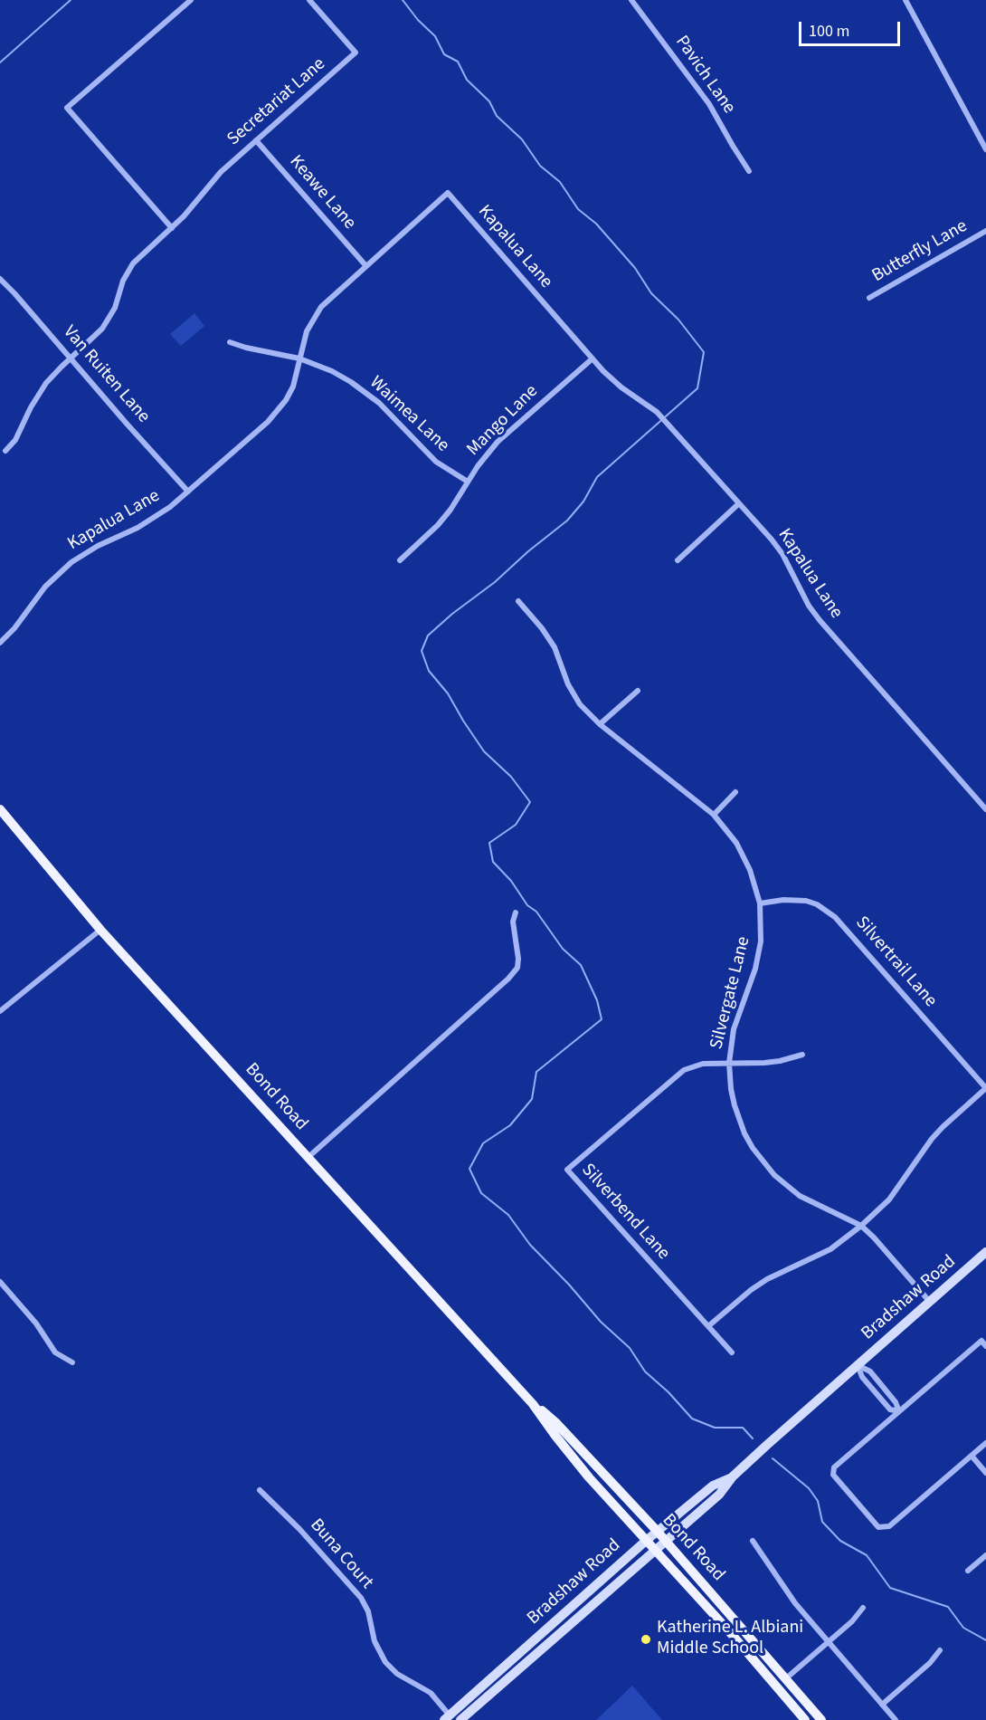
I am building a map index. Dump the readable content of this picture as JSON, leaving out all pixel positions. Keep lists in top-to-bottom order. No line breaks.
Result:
{"streets":{"main road":["Bond Road","Bradshaw Road"],"street":["Pavich Lane","Secretariat Lane","Keawe Lane","Kapalua Lane","Butterfly Lane","Van Ruiten Lane","Waimea Lane","Mango Lane","Silvertrail Lane","Silvergate Lane","Silverbend Lane","Buna Court"]},"crossings":[["Secretariat Lane","Keawe Lane"],["Secretariat Lane","Van Ruiten Lane"],["Keawe Lane","Kapalua Lane"],["Kapalua Lane","Van Ruiten Lane"],["Kapalua Lane","Waimea Lane"],["Kapalua Lane","Mango Lane"],["Waimea Lane","Mango Lane"],["Silvertrail Lane","Silvergate Lane"],["Silvergate Lane","Silverbend Lane"],["Silvergate Lane","Bradshaw Road"],["Bond Road","Bradshaw Road"],["Bradshaw Road","Buna Court"]],"places":["Katherine L. Albiani Middle School"],"scale_bar":"100 m"}
